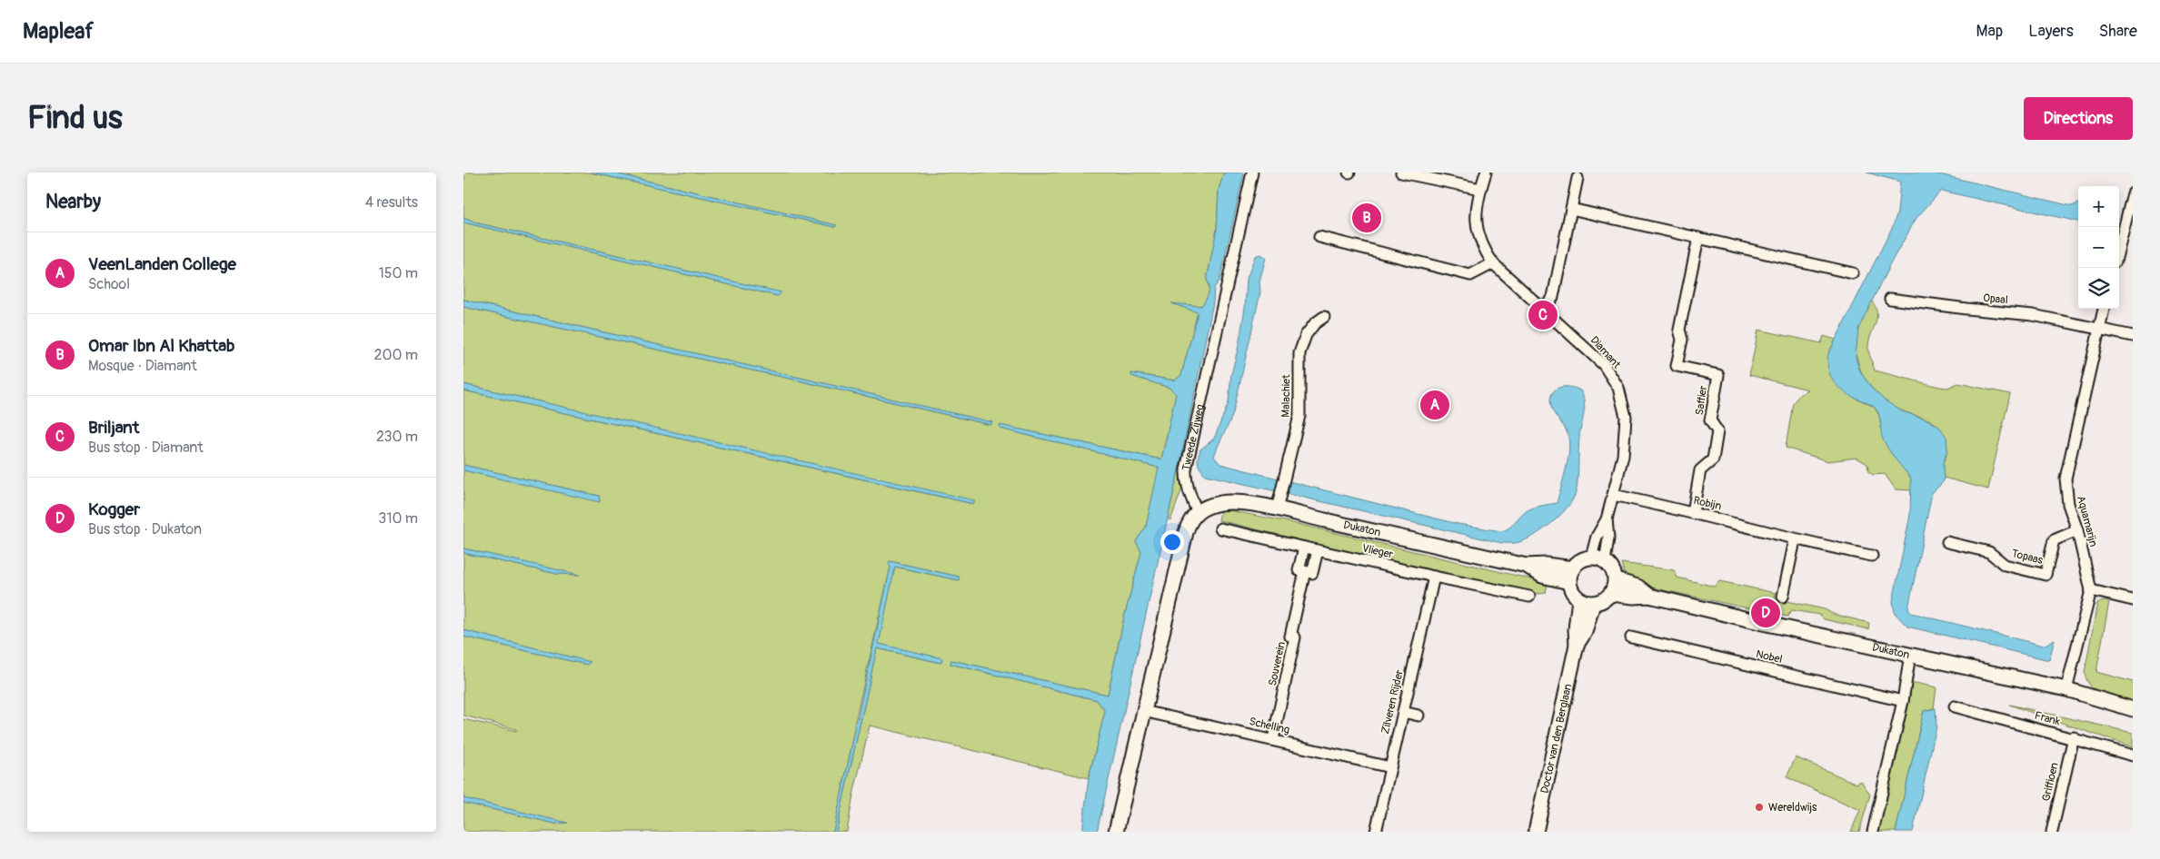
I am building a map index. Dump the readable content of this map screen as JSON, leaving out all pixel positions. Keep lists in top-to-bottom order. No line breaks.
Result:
{"streets":{"street":["Opaal","Diamant","Malachiet","Saffier","Tweede Zijweg","Robijn","Aquamarijn","Dukaton","Vlieger","Topaas","Nobel","Souverein","Zilveren Rijder","Frank","Schelling","Doctor van den Berglaan","Griffioen"]},"crossings":[["Opaal","Aquamarijn"],["Diamant","Robijn"],["Diamant","Dukaton"],["Diamant","Doctor van den Berglaan"],["Malachiet","Dukaton"],["Saffier","Robijn"],["Tweede Zijweg","Dukaton"],["Aquamarijn","Dukaton"],["Aquamarijn","Topaas"],["Dukaton","Doctor van den Berglaan"],["Vlieger","Souverein"],["Vlieger","Zilveren Rijder"],["Souverein","Schelling"],["Zilveren Rijder","Schelling"],["Frank","Griffioen"]],"places":["Wereldwijs"],"page":{"header":"Mapleaf","nav":["Map","Layers","Share"],"buttons":"Directions","title":"Find us","heading":["Nearby","4 results"],"map_buttons":["+","−"],"pins":["B","C","A","D"],"list":[{"mark":"A","name":"VeenLanden College","note":"School","value":"150 m"},{"mark":"B","name":"Omar Ibn Al Khattab","note":"Mosque · Diamant","value":"200 m"},{"mark":"C","name":"Briljant","note":"Bus stop · Diamant","value":"230 m"},{"mark":"D","name":"Kogger","note":"Bus stop · Dukaton","value":"310 m"}]}}
